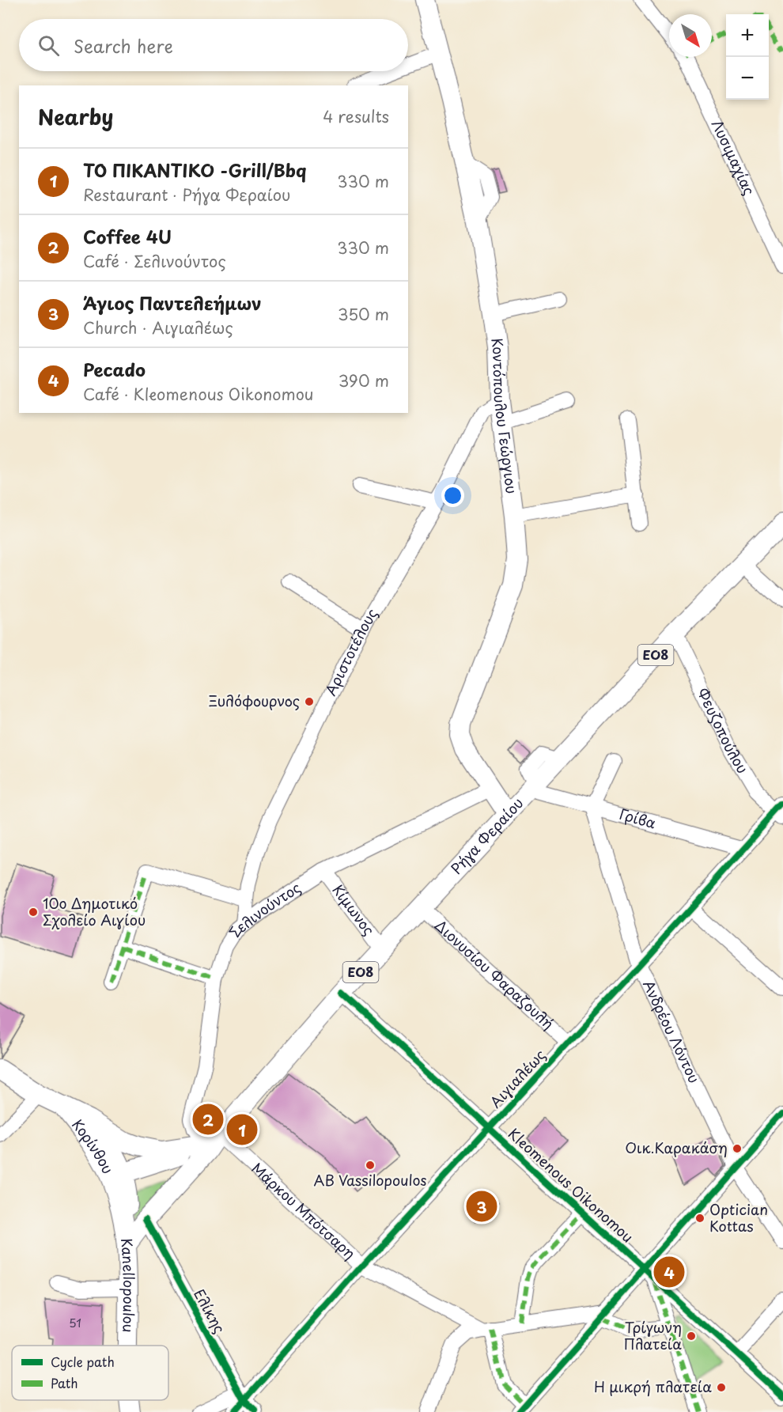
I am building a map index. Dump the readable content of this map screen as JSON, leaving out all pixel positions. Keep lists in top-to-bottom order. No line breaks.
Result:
{"streets":{"main road":["Κοντόπουλου Γεώργιου","ΕΟ8","Ρήγα Φεραίου","Κορίνθου","Kanellopoulou"],"street":["Λυσιμαχίας","Αριστοτέλους","Φευζοπούλου","Γρίβα","Κίμωνος","Σελινούντος","Διονυσίου Φαραζουλή","Ανδρέου Λόντου","Αιγιαλέως","Kleomenous Oikonomou","Μάρκου Μπότσαρη","Ελίκης"]},"crossings":[["Κοντόπουλου Γεώργιου","Αριστοτέλους"],["Κοντόπουλου Γεώργιου","Ρήγα Φεραίου"],["Κοντόπουλου Γεώργιου","Σελινούντος"],["Αριστοτέλους","Σελινούντος"],["ΕΟ8","Ρήγα Φεραίου"],["ΕΟ8","Σελινούντος"],["ΕΟ8","Κορίνθου"],["ΕΟ8","Μάρκου Μπότσαρη"],["ΕΟ8","Kanellopoulou"],["Φευζοπούλου","Ρήγα Φεραίου"],["Φευζοπούλου","Αιγιαλέως"],["Γρίβα","Ρήγα Φεραίου"],["Γρίβα","Ανδρέου Λόντου"],["Γρίβα","Αιγιαλέως"],["Ρήγα Φεραίου","Κίμωνος"],["Ρήγα Φεραίου","Σελινούντος"],["Ρήγα Φεραίου","Διονυσίου Φαραζουλή"],["Ρήγα Φεραίου","Κορίνθου"],["Ρήγα Φεραίου","Kleomenous Oikonomou"],["Ρήγα Φεραίου","Μάρκου Μπότσαρη"],["Ρήγα Φεραίου","Kanellopoulou"],["Ρήγα Φεραίου","Ελίκης"],["Κίμωνος","Σελινούντος"],["Σελινούντος","Κορίνθου"],["Σελινούντος","Μάρκου Μπότσαρη"],["Διονυσίου Φαραζουλή","Αιγιαλέως"],["Ανδρέου Λόντου","Αιγιαλέως"],["Αιγιαλέως","Kleomenous Oikonomou"],["Αιγιαλέως","Μάρκου Μπότσαρη"],["Αιγιαλέως","Ελίκης"],["Κορίνθου","Μάρκου Μπότσαρη"],["Κορίνθου","Kanellopoulou"]],"places":["Ξυλόφουρνος","10o Δημοτικό Σχολείο Αιγίου","Οικ.Καρακάση","AB Vassilopoulos","Optician Kottas","Τρίγωνη Πλατεία","Η μικρή πλατεία"],"house_numbers":["51"],"legend":["Cycle path","Path"],"north":"bottom right","page":{"map_buttons":["+","−"],"search":"Search here","heading":["Nearby","4 results"],"list":[{"mark":"1","name":"ΤΟ ΠΙΚΑΝΤΙΚΟ -Grill/Bbq","note":"Restaurant · Ρήγα Φεραίου","value":"330 m"},{"mark":"2","name":"Coffee 4U","note":"Café · Σελινούντος","value":"330 m"},{"mark":"3","name":"Άγιος Παντελεήμων","note":"Church · Αιγιαλέως","value":"350 m"},{"mark":"4","name":"Pecado","note":"Café · Kleomenous Oikonomou","value":"390 m"}],"pins":["2","1","3","4"]}}
